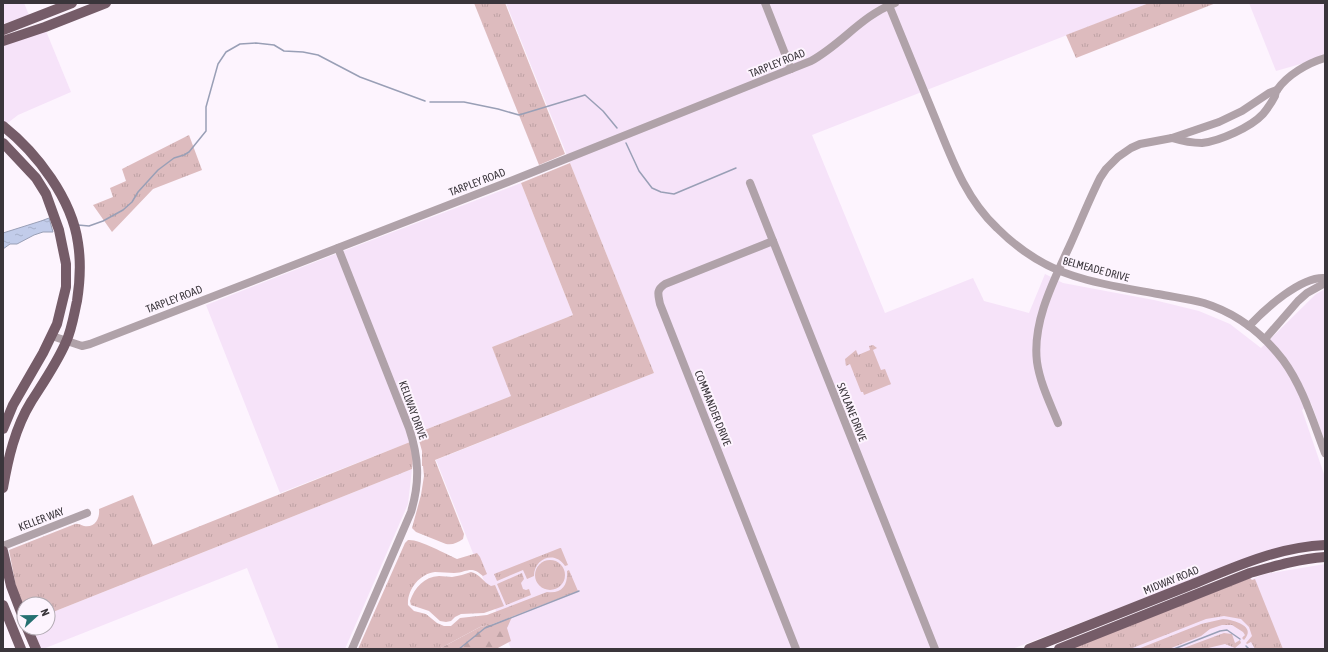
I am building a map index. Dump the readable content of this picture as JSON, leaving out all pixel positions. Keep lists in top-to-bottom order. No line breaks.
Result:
{"streets":{"main road":["MIDWAY ROAD"],"street":["TARPLEY ROAD","BELMEADE DRIVE","COMMANDER DRIVE","KELLWAY DRIVE","SKYLANE DRIVE","KELLER WAY"]},"crossings":[["TARPLEY ROAD","BELMEADE DRIVE"],["TARPLEY ROAD","KELLWAY DRIVE"],["COMMANDER DRIVE","SKYLANE DRIVE"]],"north":"right"}
